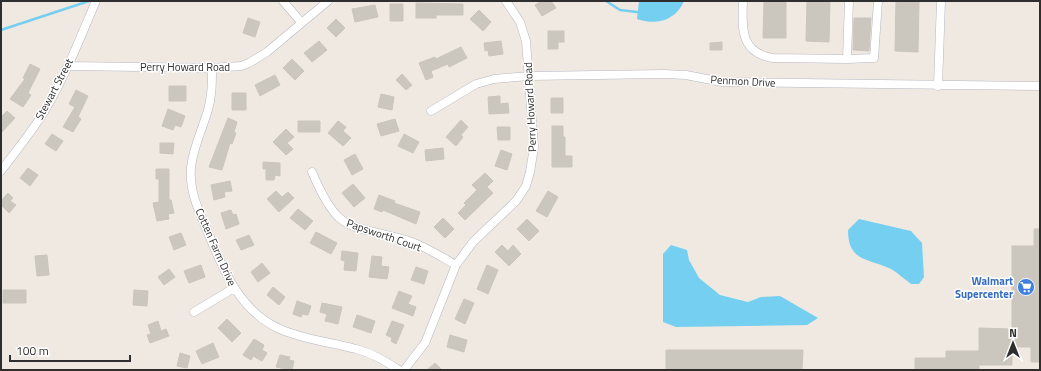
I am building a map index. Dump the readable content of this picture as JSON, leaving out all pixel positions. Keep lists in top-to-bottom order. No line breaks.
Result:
{"streets":{"street":["Perry Howard Road","Penmon Drive","Stewart Street","Papsworth Court","Cotten Farm Drive"]},"crossings":[["Perry Howard Road","Penmon Drive"],["Perry Howard Road","Stewart Street"],["Perry Howard Road","Papsworth Court"],["Perry Howard Road","Cotten Farm Drive"]],"places":{"supermarket":["Walmart Supercenter"]},"scale_bar":"100 m","north":"top"}
